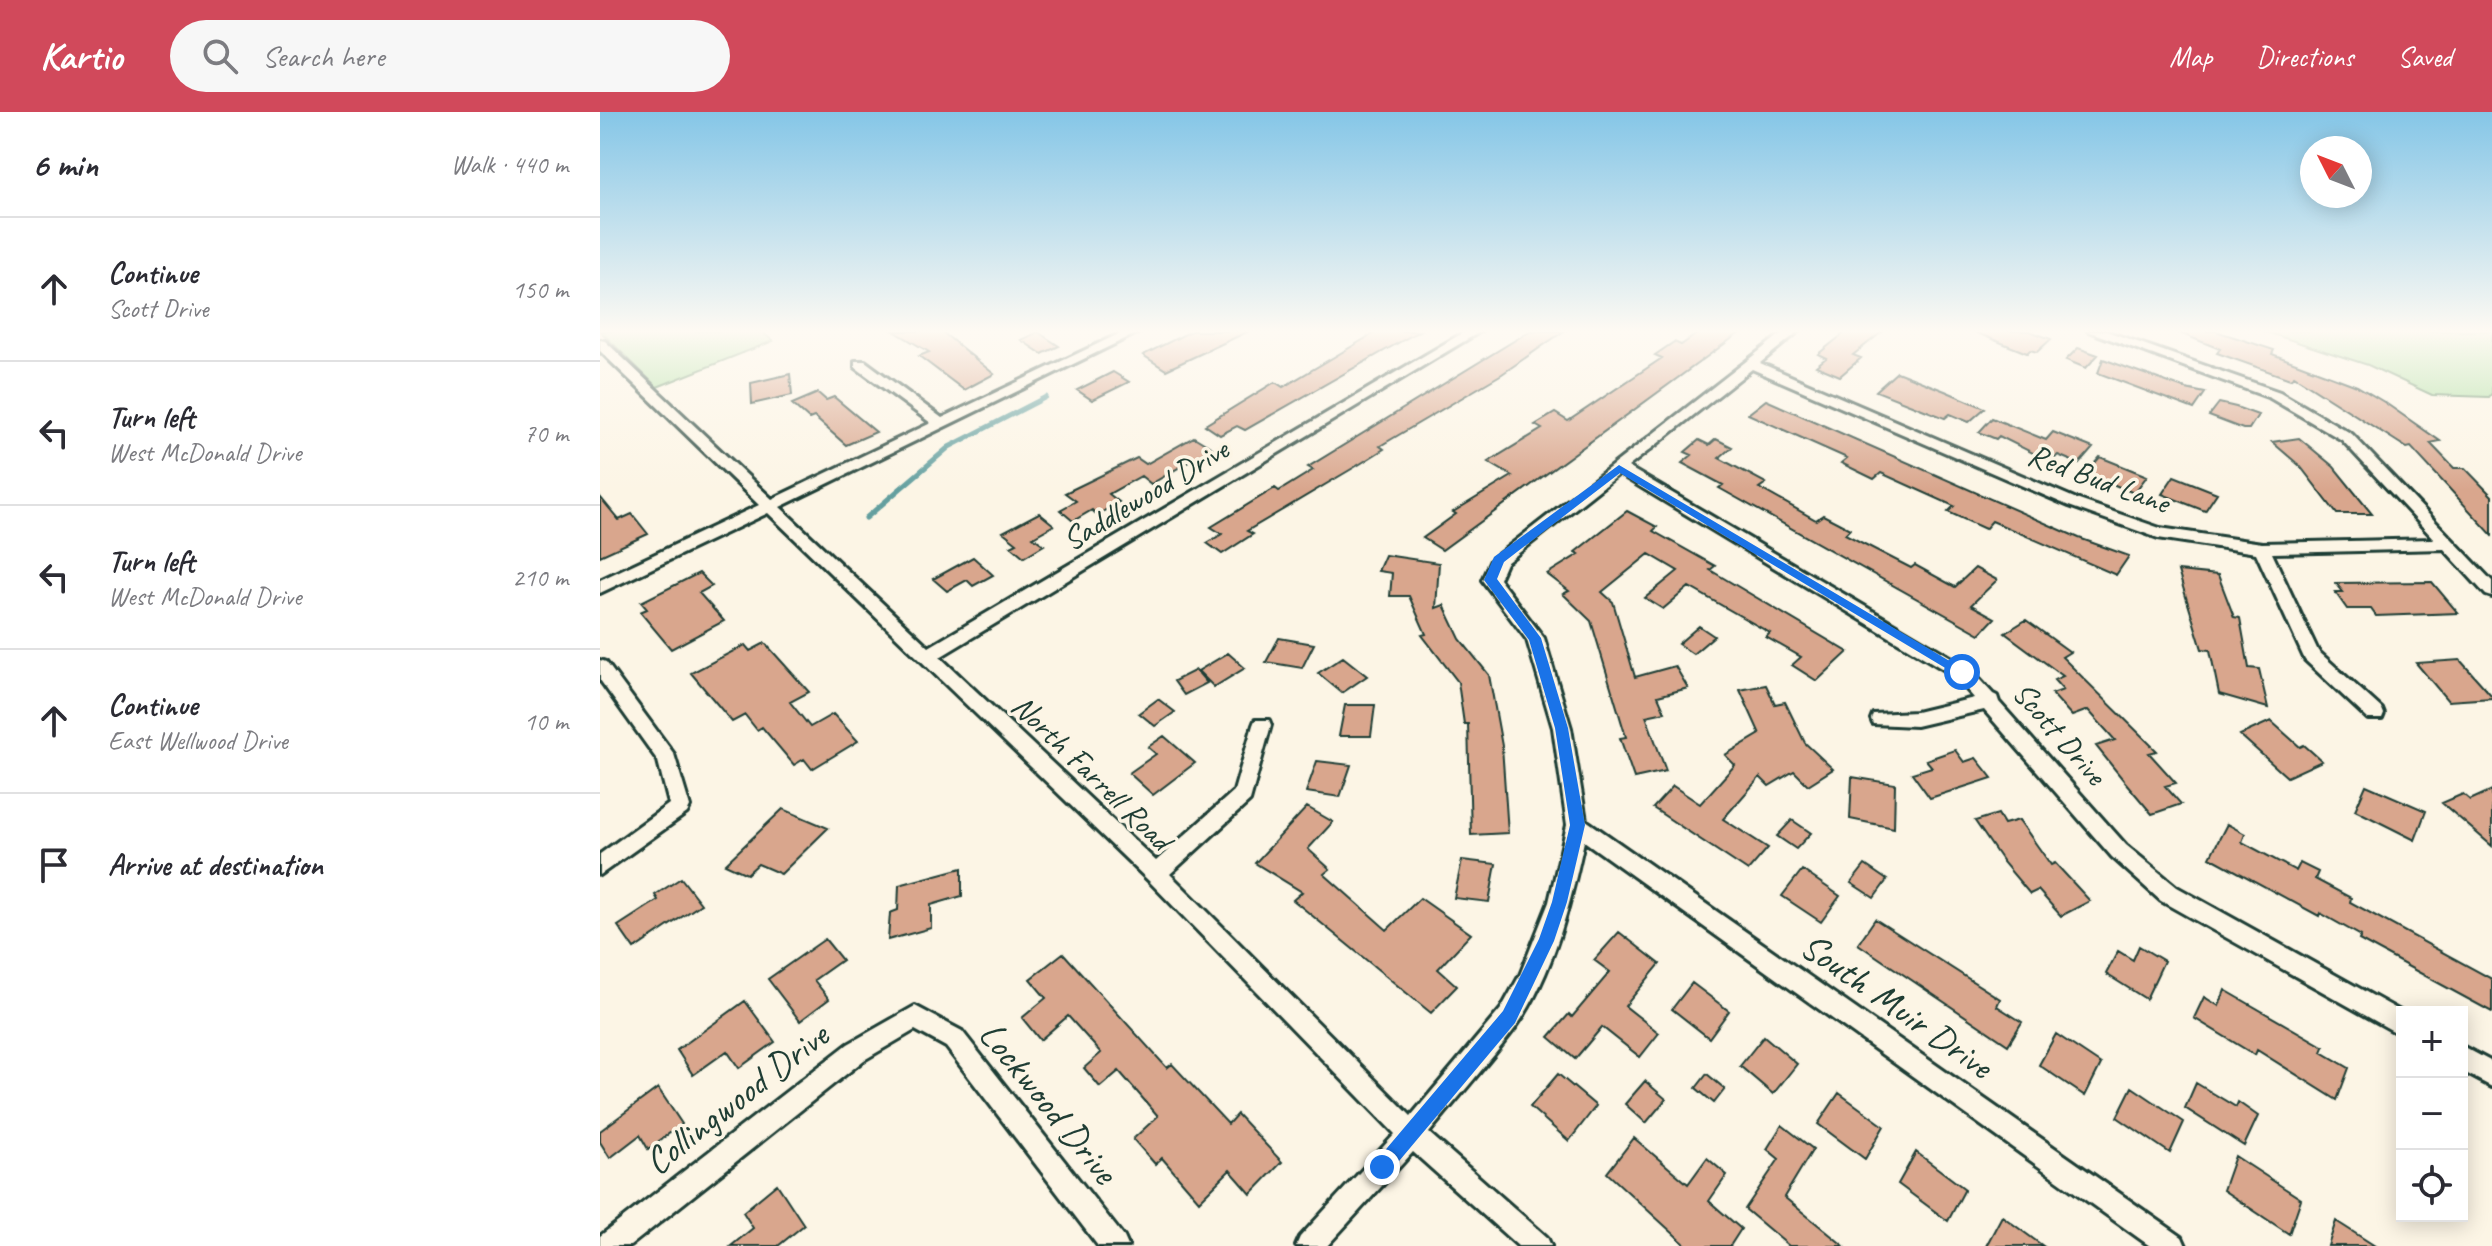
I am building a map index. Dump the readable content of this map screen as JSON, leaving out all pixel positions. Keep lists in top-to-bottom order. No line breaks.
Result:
{"streets":{"street":["Red Bud Lane","Saddlewood Drive","Scott Drive","North Farrell Road","South Muir Drive","Collingwood Drive","Lockwood Drive"]},"crossings":[["Saddlewood Drive","North Farrell Road"],["Collingwood Drive","Lockwood Drive"]],"north":"top left","page":{"header":"Kartio","search":"Search here","nav":["Map","Directions","Saved"],"heading":["6 min","Walk · 440 m"],"list":[["Continue","Scott Drive","150 m"],["Turn left","West McDonald Drive","70 m"],["Turn left","West McDonald Drive","210 m"],["Continue","East Wellwood Drive","10 m"],"Arrive at destination"],"map_buttons":["+","−"]}}
